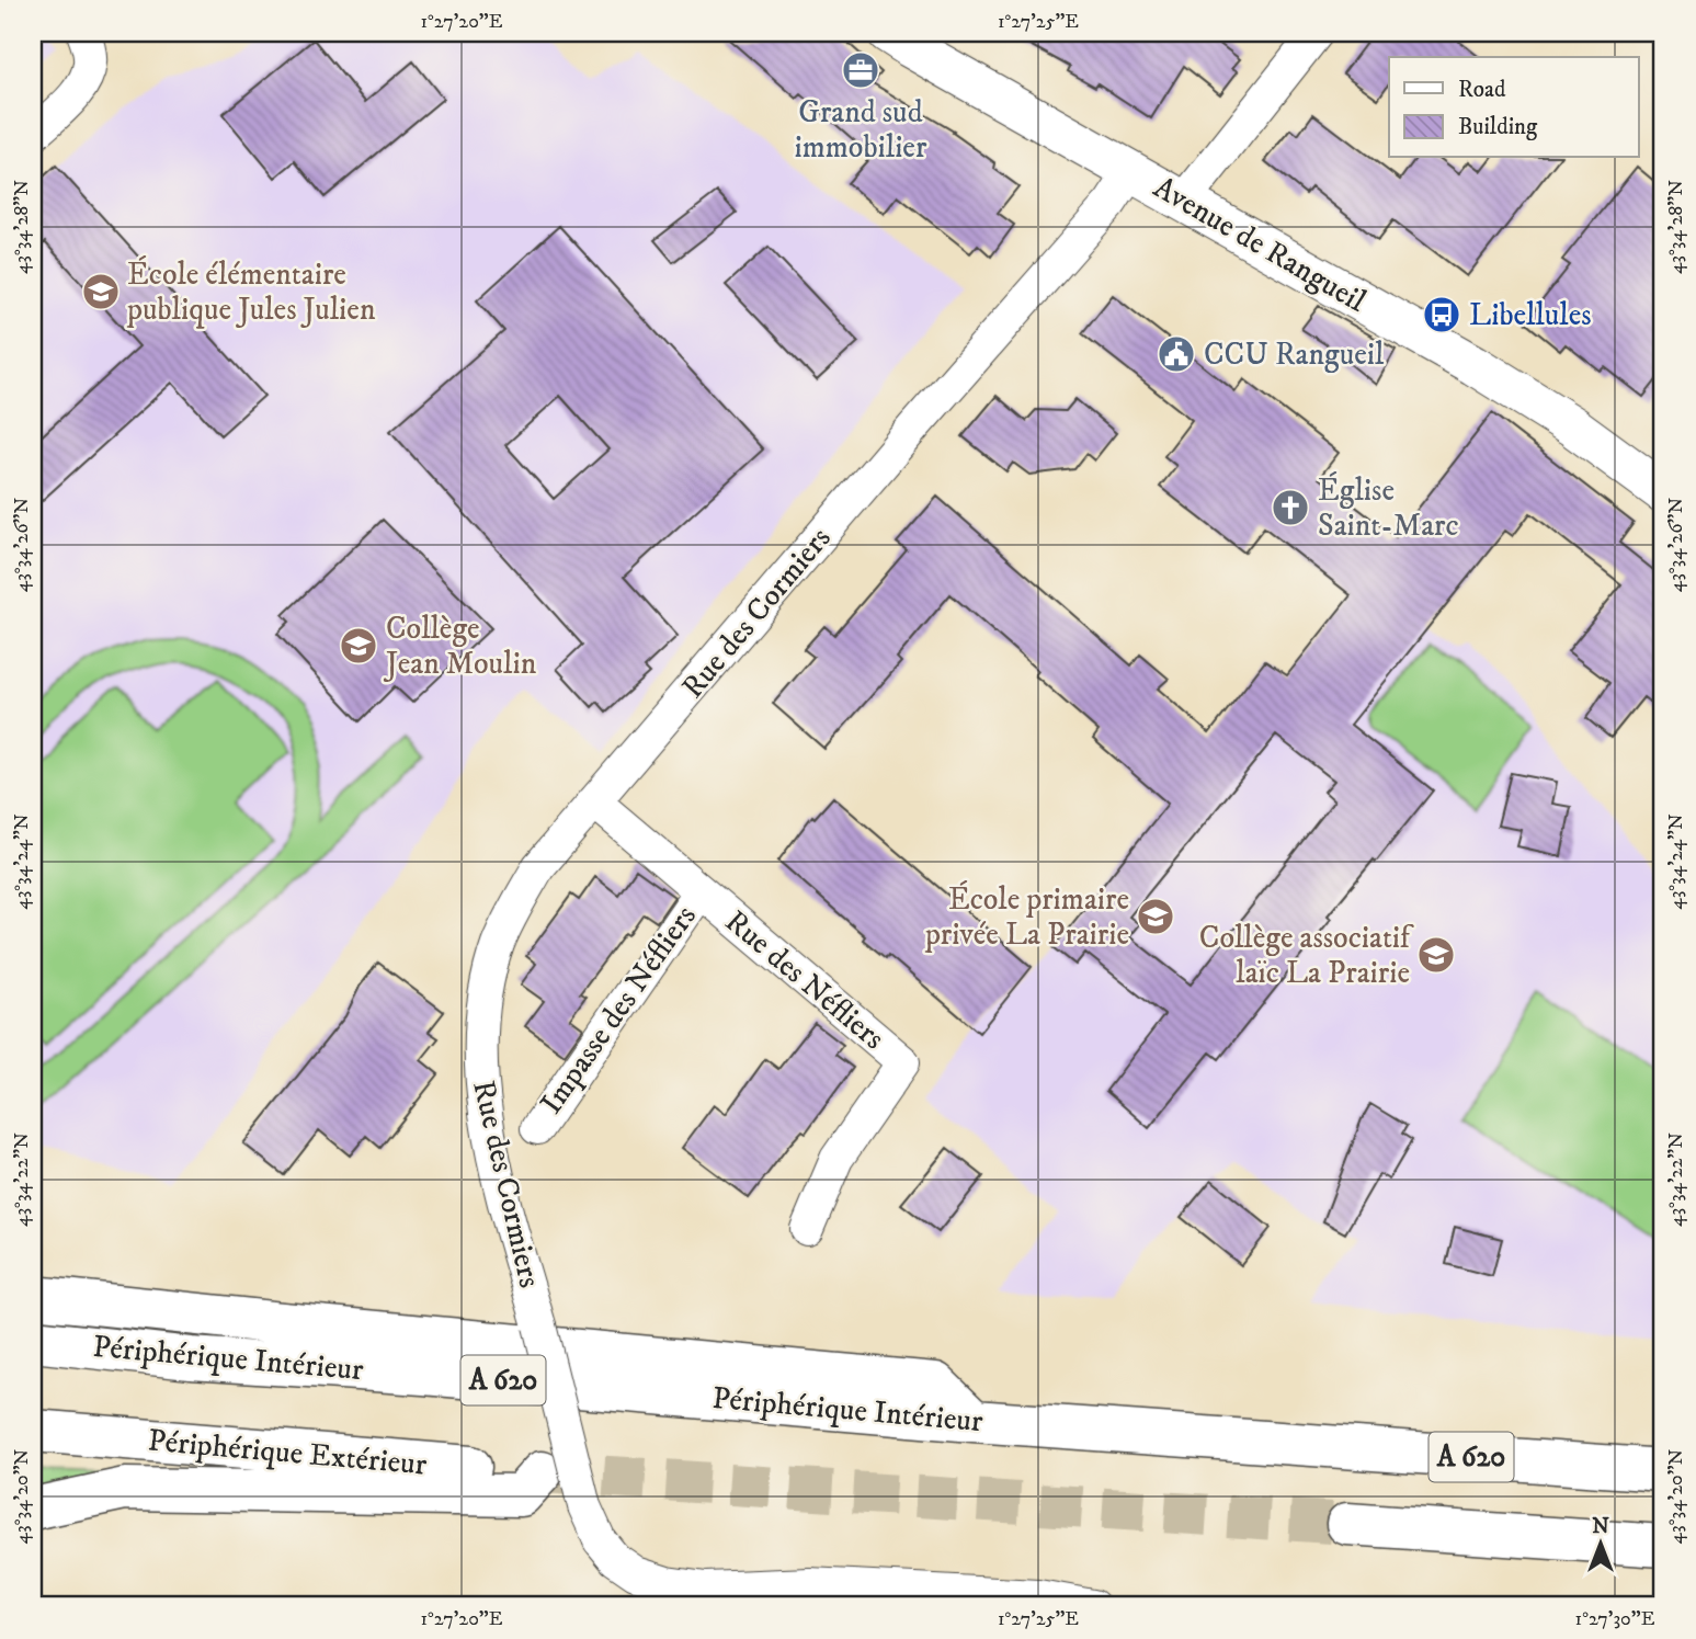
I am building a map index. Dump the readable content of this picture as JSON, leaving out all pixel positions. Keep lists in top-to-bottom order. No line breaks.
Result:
{"streets":{"highway":["Périphérique Intérieur","A 620","Périphérique Extérieur"],"street":["Avenue de Rangueil","Rue des Cormiers","Rue des Néfliers","Impasse des Néfliers"]},"crossings":[["Avenue de Rangueil","Rue des Cormiers"],["Rue des Cormiers","Rue des Néfliers"],["Rue des Néfliers","Impasse des Néfliers"]],"places":{"office":["Grand sud immobilier"],"school or university":["École élémentaire publique Jules Julien","Collège Jean Moulin","École primaire privée La Prairie","Collège associatif laïc La Prairie"],"bus stop":["Libellules"],"public building":["CCU Rangueil"],"church":["Église Saint-Marc"]},"legend":["Road","Building"],"north":"top","coordinates":["1°27'20\"E","1°27'25\"E","43°34'28\"N","43°34'26\"N","43°34'24\"N","43°34'22\"N","43°34'20\"N","1°27'30\"E"]}
